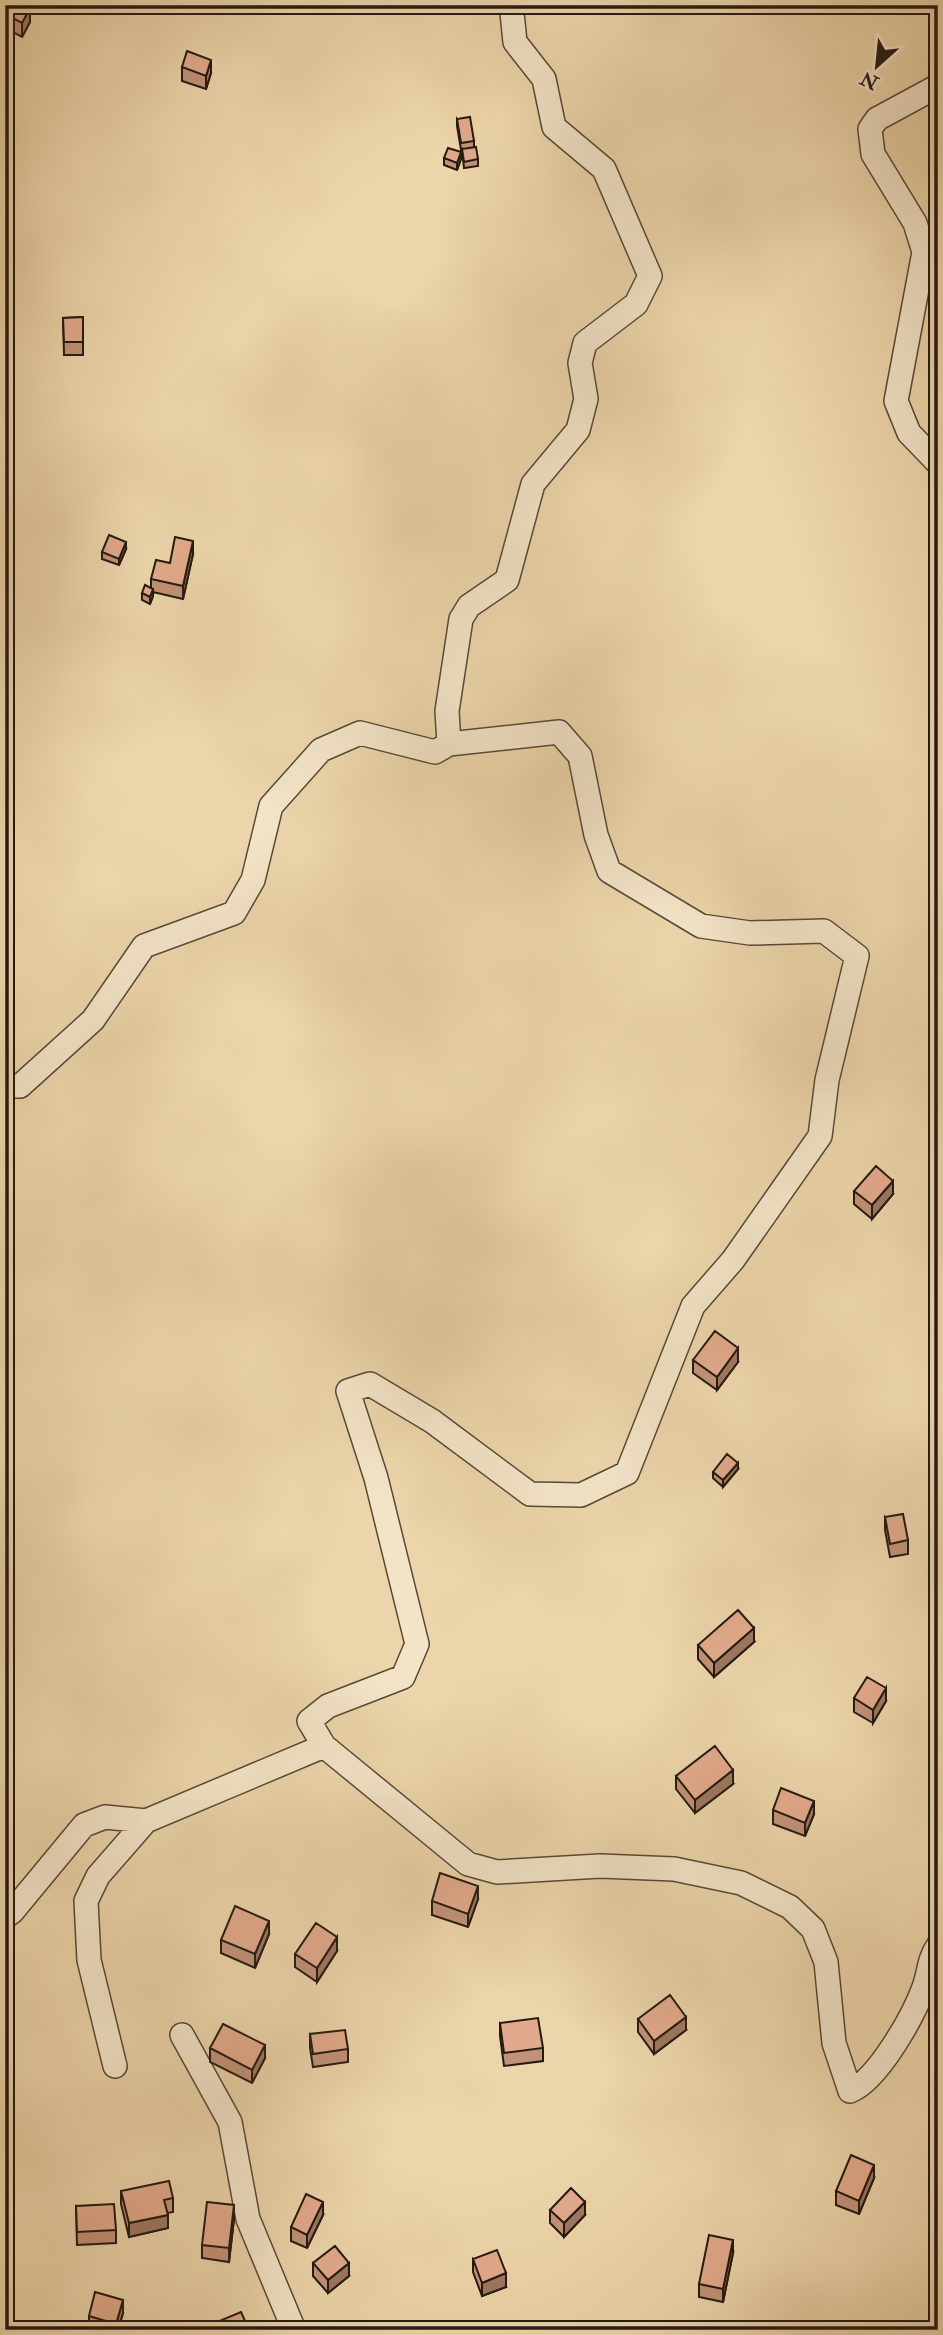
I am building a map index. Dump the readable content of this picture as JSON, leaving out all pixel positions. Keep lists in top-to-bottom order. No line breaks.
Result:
{"north":"bottom left"}
